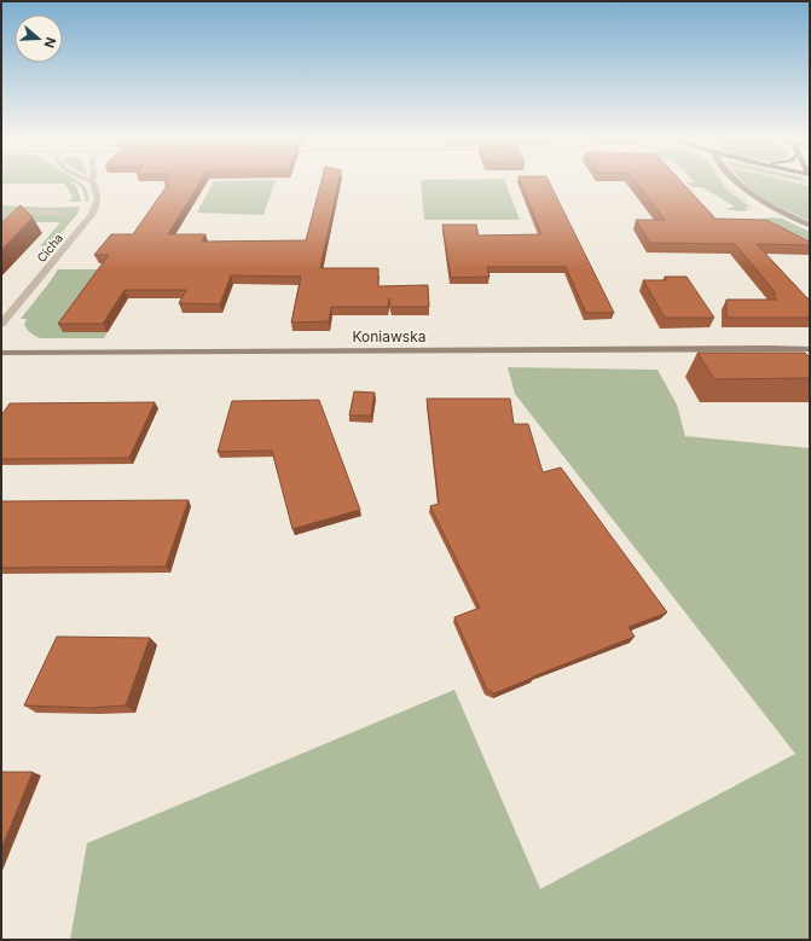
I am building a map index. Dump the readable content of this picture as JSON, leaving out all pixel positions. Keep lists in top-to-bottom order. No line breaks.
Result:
{"streets":{"main road":["Koniawska"],"street":["Cicha"]},"north":"right"}
